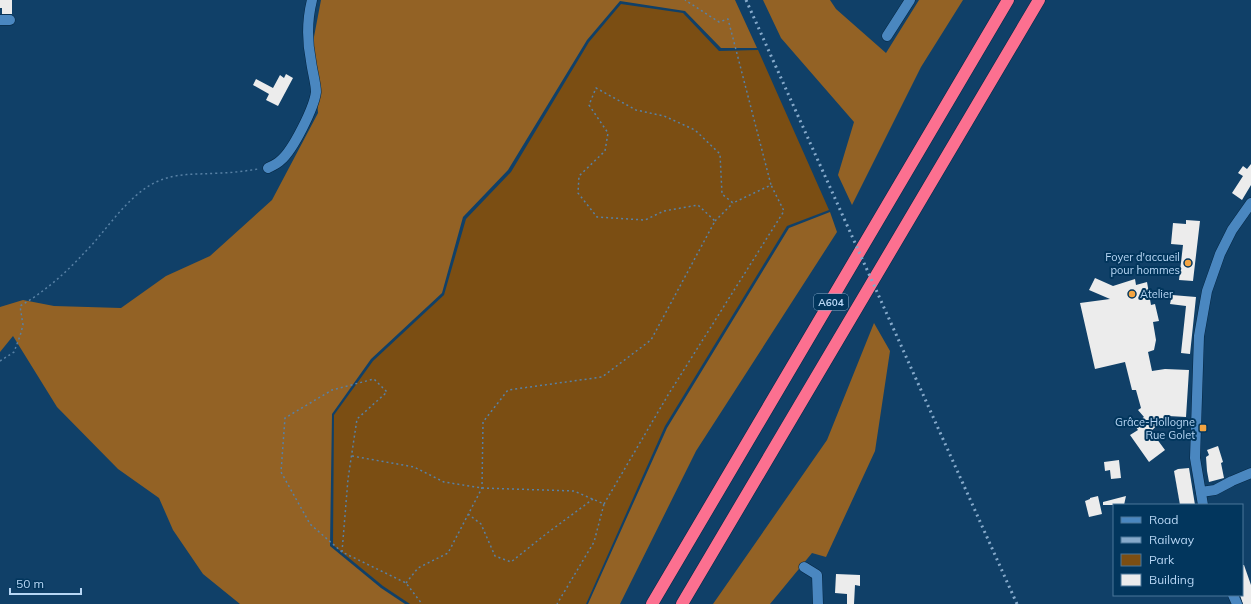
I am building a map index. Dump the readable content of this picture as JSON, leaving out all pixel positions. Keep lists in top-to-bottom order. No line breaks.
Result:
{"streets":{"highway":["A604"]},"places":{"other":["Foyer d'accueil pour hommes","Atelier"],"transit":["Grâce-Hollogne Rue Golet"]},"legend":["Road","Railway","Park","Building"],"scale_bar":"50 m"}
